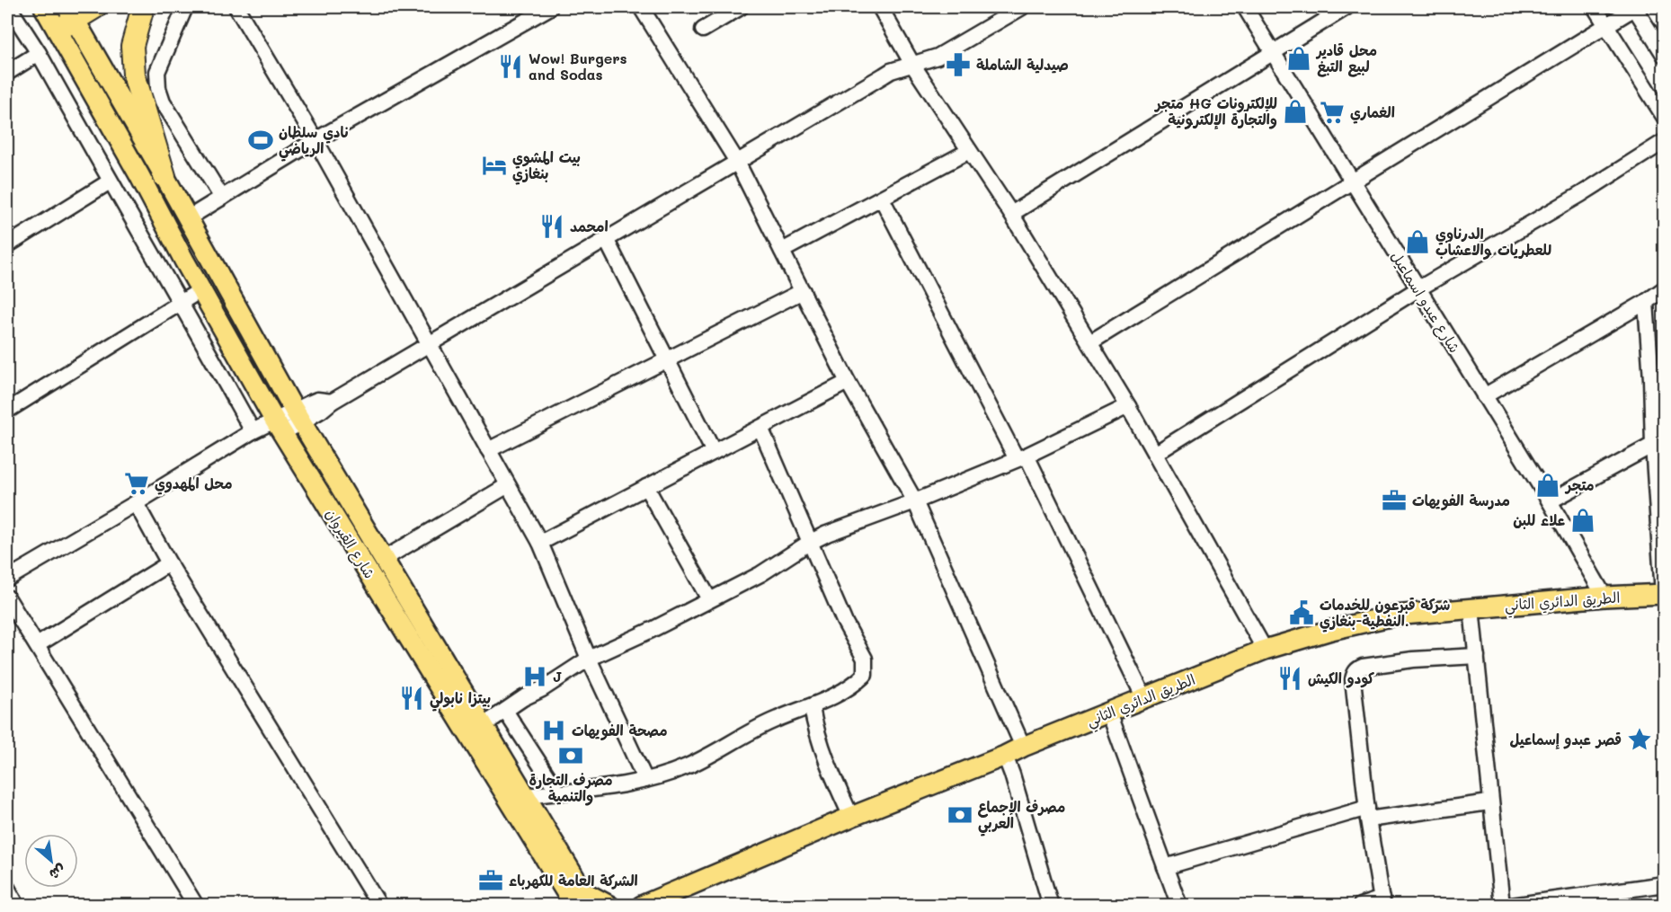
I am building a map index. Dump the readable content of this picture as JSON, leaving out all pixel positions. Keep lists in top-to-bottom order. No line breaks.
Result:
{"streets":{"main road":["شارع القيروان","الطريق الدائري الثاني"],"street":["شارع عبدو اسماعيل"]},"crossings":[["شارع عبدو اسماعيل","الطريق الدائري الثاني"]],"places":{"shop":["محل قادير لبيع التبغ","متجر HG للإلكترونات والتجارة الإلكترونية","الدرناوي للعطريات والاعشاب","متجر","علاء للبن"],"pharmacy":["صيدلية الشاملة"],"restaurant":["Wow! Burgers and Sodas","امحمد","كودو الكيش","بيتزا نابولي"],"supermarket":["الغماري","محل المهدوي"],"sports":["نادي سلطان الرياضي"],"hotel":["بيت المشوي بنغازي"],"office":["مدرسة الفويهات","الشركة العامة للكهرباء"],"public building":["شركة قبرعون للخدمات النفطية-بنغازي."],"hospital":["J","مصحة الفويهات"],"place":["قصر عبدو إسماعيل"],"bank":["مصرف التجارة والتنمية","مصرف الإجماع العربي"]},"north":"bottom right"}
